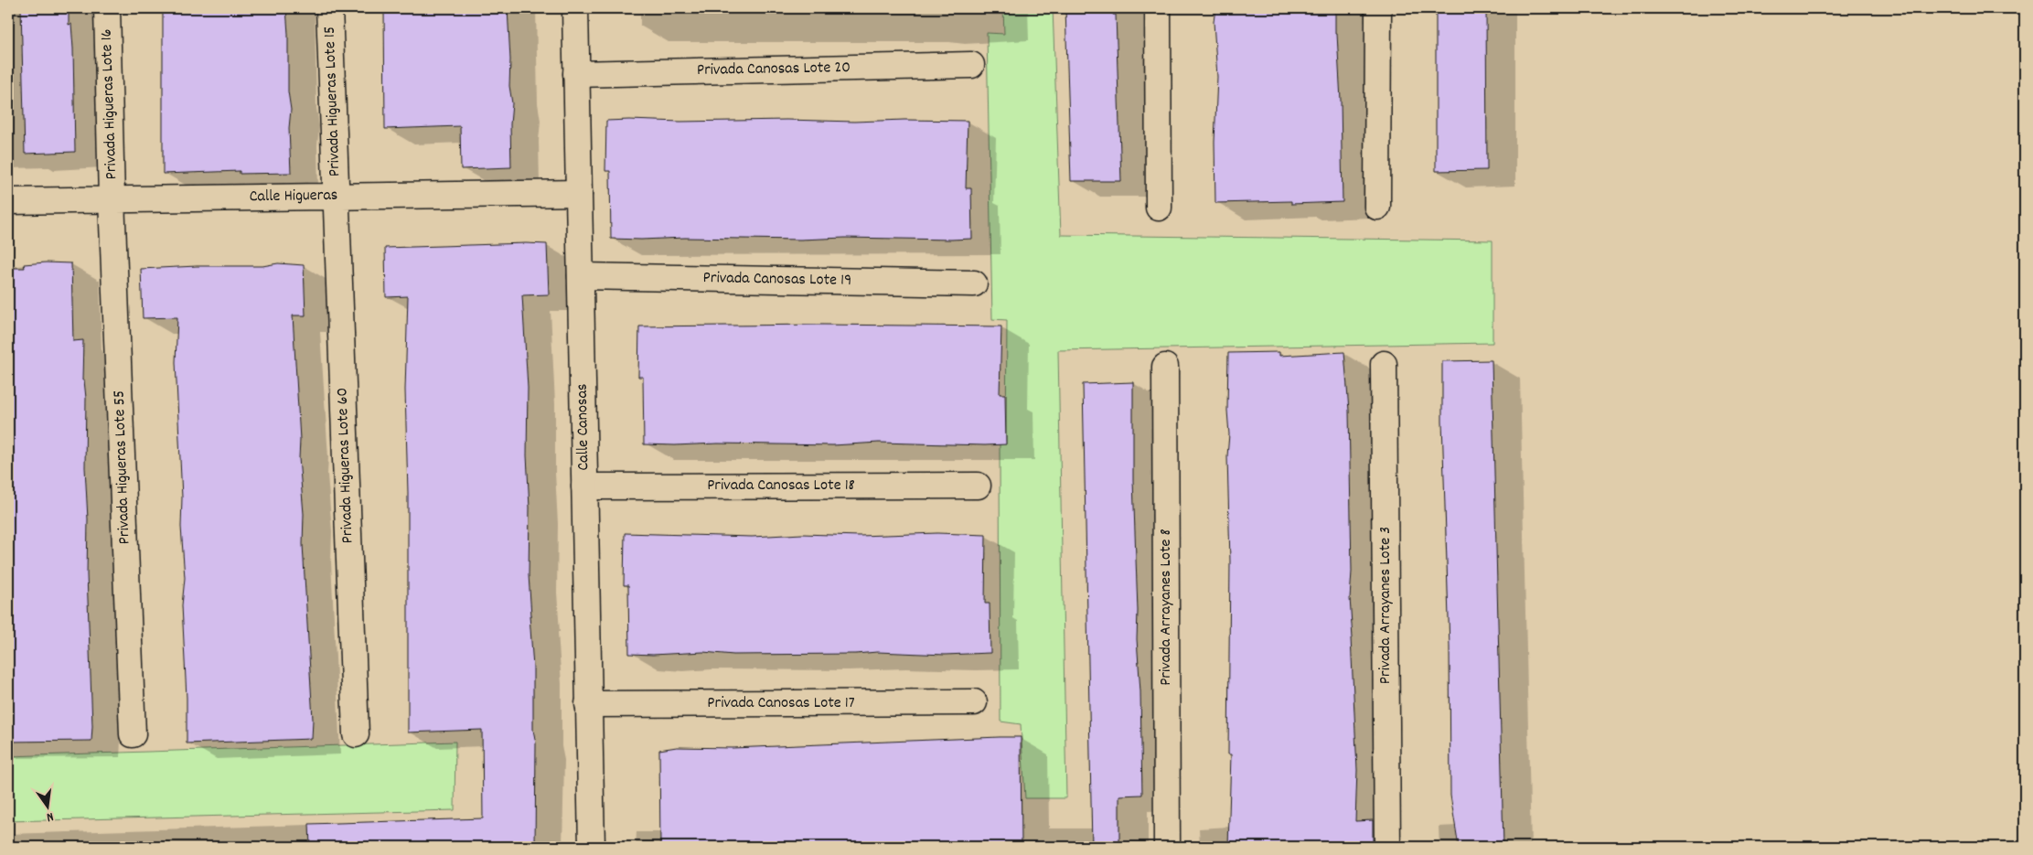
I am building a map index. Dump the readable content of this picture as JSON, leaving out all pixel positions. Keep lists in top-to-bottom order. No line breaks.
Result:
{"streets":{"street":["Privada Canosas Lote 20","Privada Higueras Lote 15","Privada Higueras Lote 16","Calle Higueras","Privada Canosas Lote 19","Calle Canosas","Privada Higueras Lote 60","Privada Higueras Lote 55","Privada Canosas Lote 18","Privada Arrayanes Lote 3","Privada Arrayanes Lote 8","Privada Canosas Lote 17"]},"crossings":[["Privada Canosas Lote 20","Calle Canosas"],["Privada Higueras Lote 15","Calle Higueras"],["Privada Higueras Lote 15","Privada Higueras Lote 60"],["Privada Higueras Lote 16","Calle Higueras"],["Privada Higueras Lote 16","Privada Higueras Lote 55"],["Calle Higueras","Calle Canosas"],["Calle Higueras","Privada Higueras Lote 60"],["Calle Higueras","Privada Higueras Lote 55"],["Privada Canosas Lote 19","Calle Canosas"],["Calle Canosas","Privada Canosas Lote 18"],["Calle Canosas","Privada Canosas Lote 17"]],"north":"bottom"}
